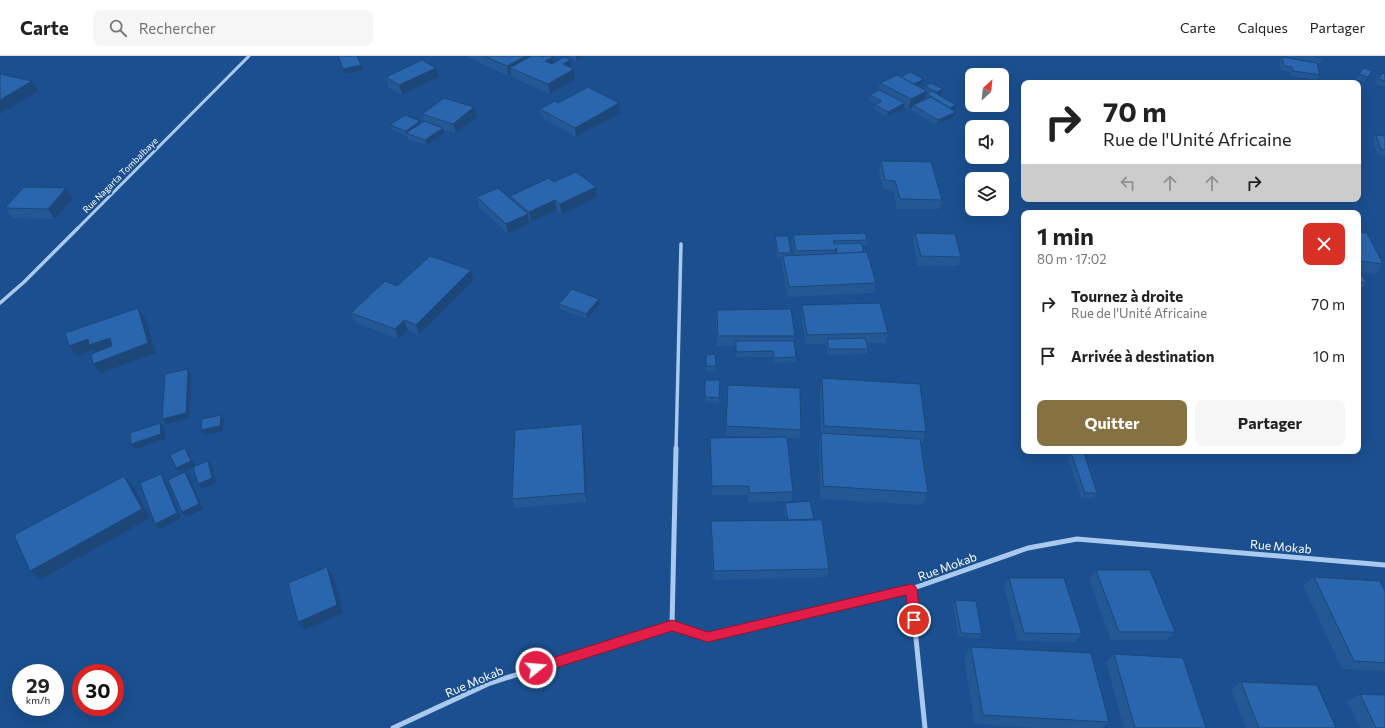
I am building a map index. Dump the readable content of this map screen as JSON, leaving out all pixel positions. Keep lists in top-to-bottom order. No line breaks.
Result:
{"streets":{"street":["Rue Nagarta Tombalbaye","Rue Mokab"]},"north":"top right","page":{"header":"Carte","search":"Rechercher","nav":["Carte","Calques","Partager"],"turn":["70 m","Rue de l'Unité Africaine"],"heading":["1 min","80 m · 17:02"],"list":[{"name":"Tournez à droite","note":"Rue de l'Unité Africaine","value":"70 m"},{"name":"Arrivée à destination","value":"10 m"}],"buttons":["Quitter","Partager"],"speed":"29 km/h","limit":"30"}}
